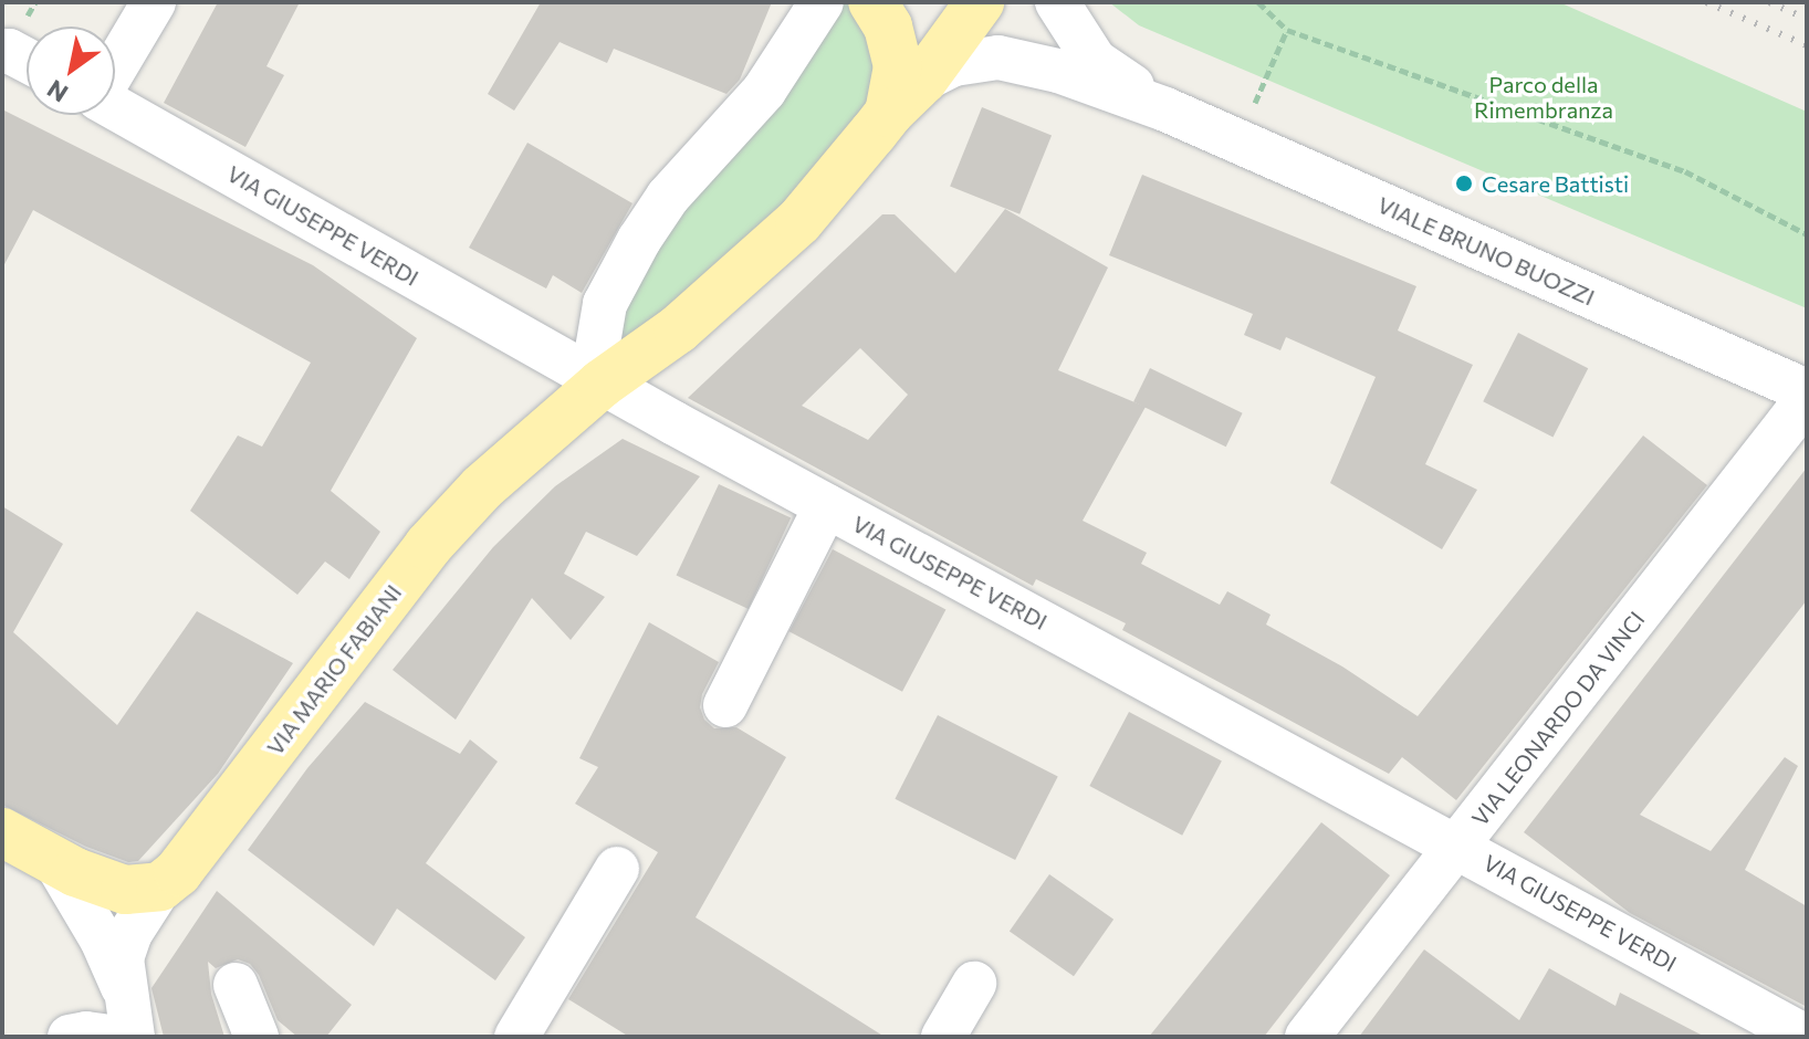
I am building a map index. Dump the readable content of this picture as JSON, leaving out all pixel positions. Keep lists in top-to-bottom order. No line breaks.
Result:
{"streets":{"main road":["VIA MARIO FABIANI"],"street":["VIA GIUSEPPE VERDI","VIALE BRUNO BUOZZI","VIA LEONARDO DA VINCI"]},"crossings":[["VIA GIUSEPPE VERDI","VIA MARIO FABIANI"],["VIA GIUSEPPE VERDI","VIA LEONARDO DA VINCI"],["VIALE BRUNO BUOZZI","VIA MARIO FABIANI"]],"parks":["Parco della Rimembranza"],"places":["Cesare Battisti"],"north":"bottom left"}
